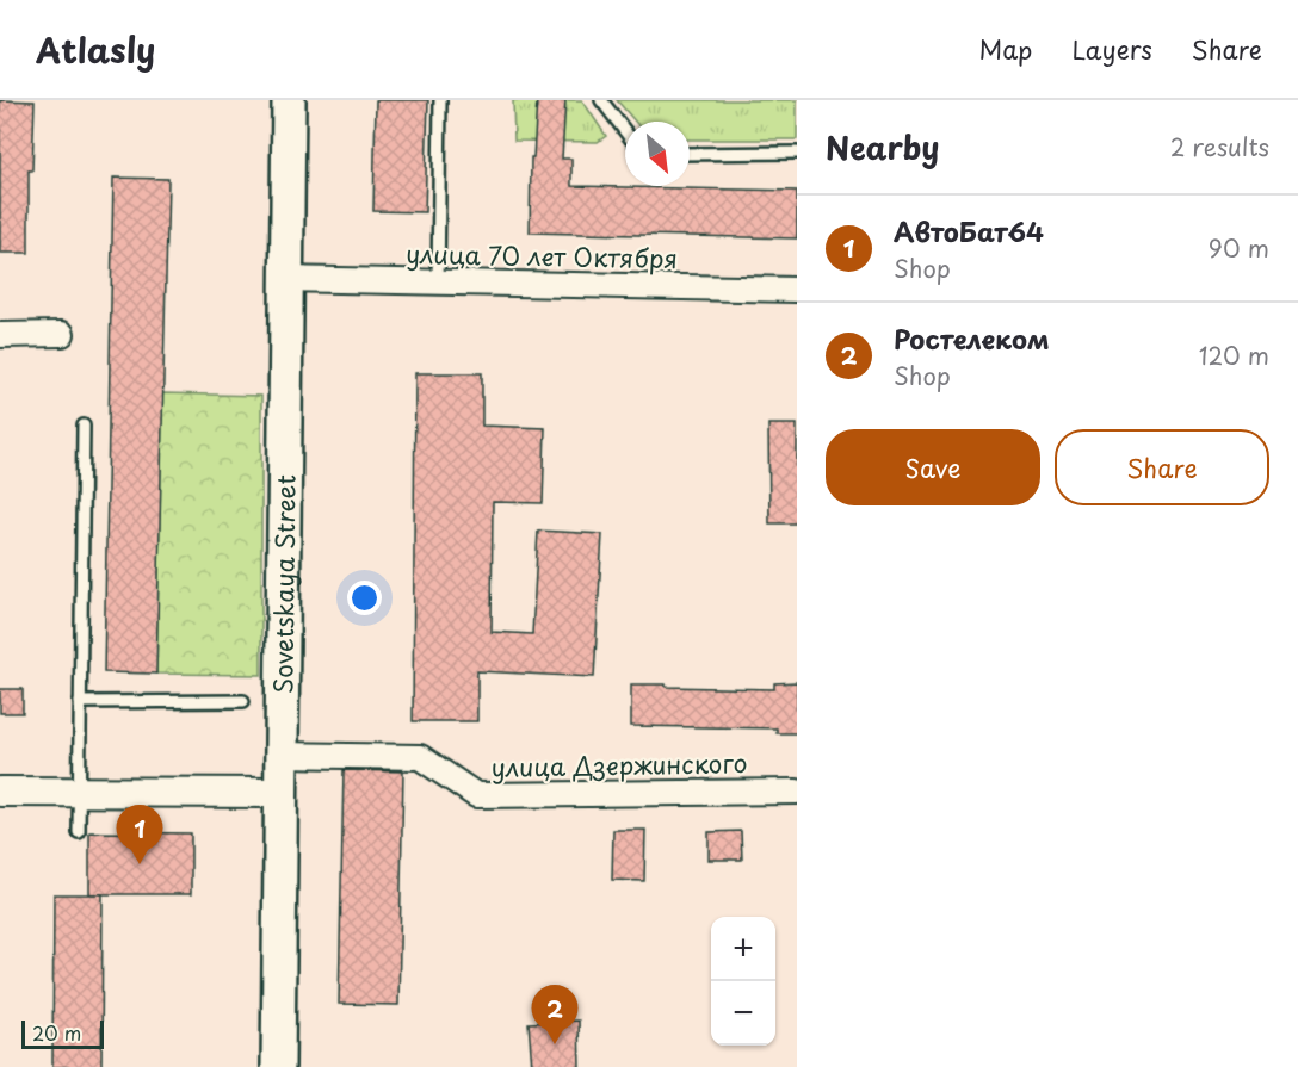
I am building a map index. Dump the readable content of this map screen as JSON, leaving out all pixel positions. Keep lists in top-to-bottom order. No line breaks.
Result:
{"streets":{"main road":["Sovetskaya Street"],"street":["улица 70 лет Октября","улица Дзержинского"]},"crossings":[["улица 70 лет Октября","Sovetskaya Street"],["Sovetskaya Street","улица Дзержинского"]],"scale_bar":"20 m","north":"bottom right","page":{"header":"Atlasly","nav":["Map","Layers","Share"],"heading":["Nearby","2 results"],"list":[{"mark":"1","name":"АвтоБат64","note":"Shop","value":"90 m"},{"mark":"2","name":"Ростелеком","note":"Shop","value":"120 m"}],"buttons":["Save","Share"],"pins":["1","2"],"map_buttons":["+","−"],"scale":"20 m"}}
